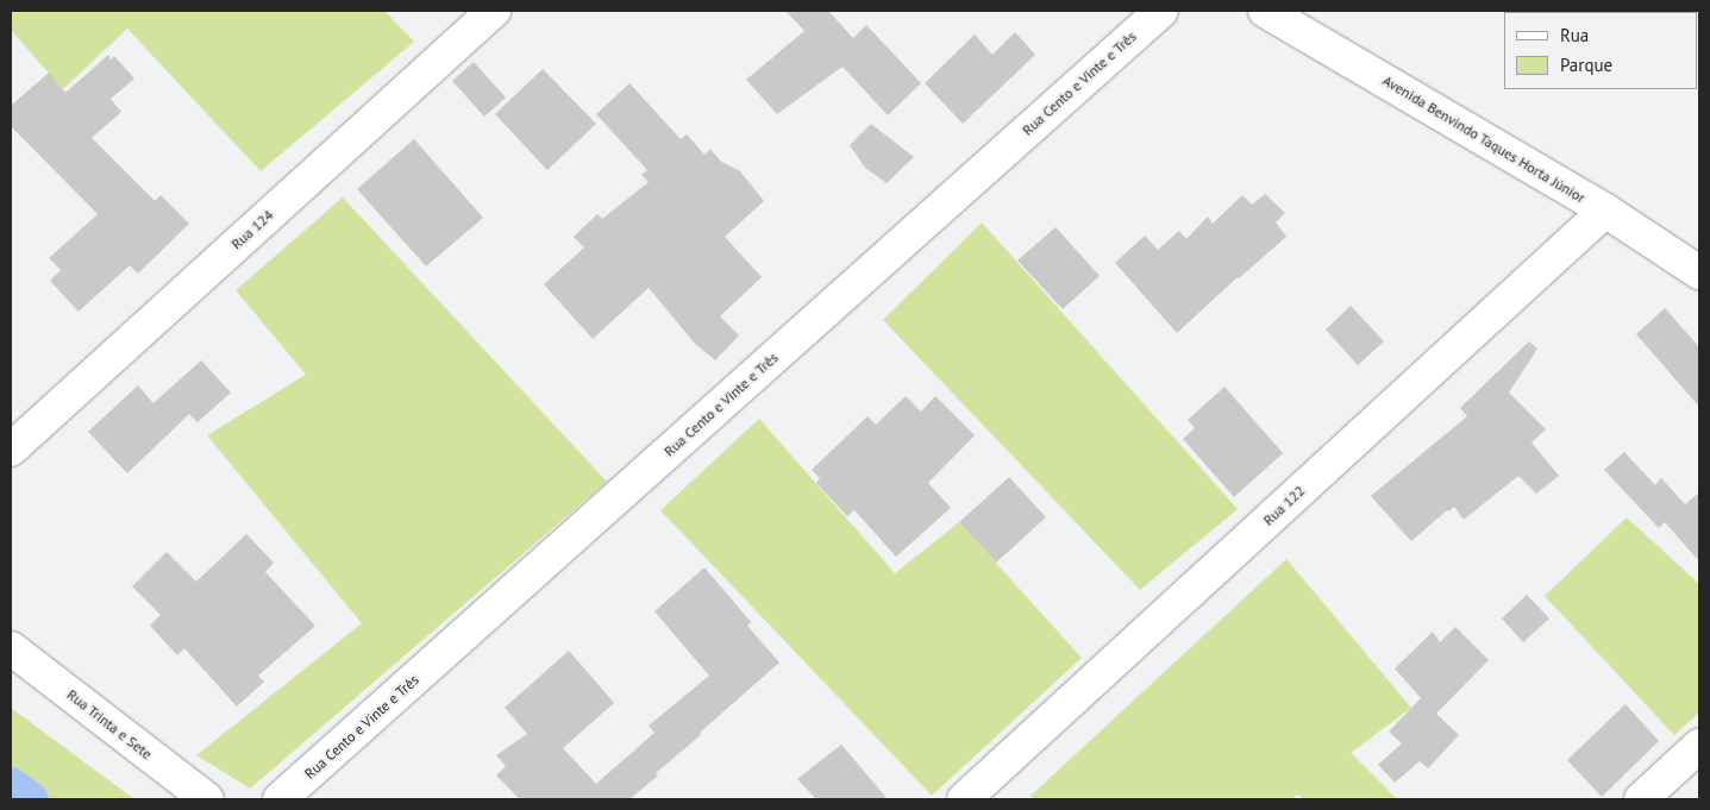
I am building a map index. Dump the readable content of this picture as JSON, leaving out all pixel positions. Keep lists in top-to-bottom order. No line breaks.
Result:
{"streets":{"street":["Rua Cento e Vinte e Três","Avenida Benvindo Taques Horta Júnior","Rua 124","Rua 122","Rua Trinta e Sete"]},"crossings":[["Avenida Benvindo Taques Horta Júnior","Rua 122"]],"legend":["Rua","Parque"]}
